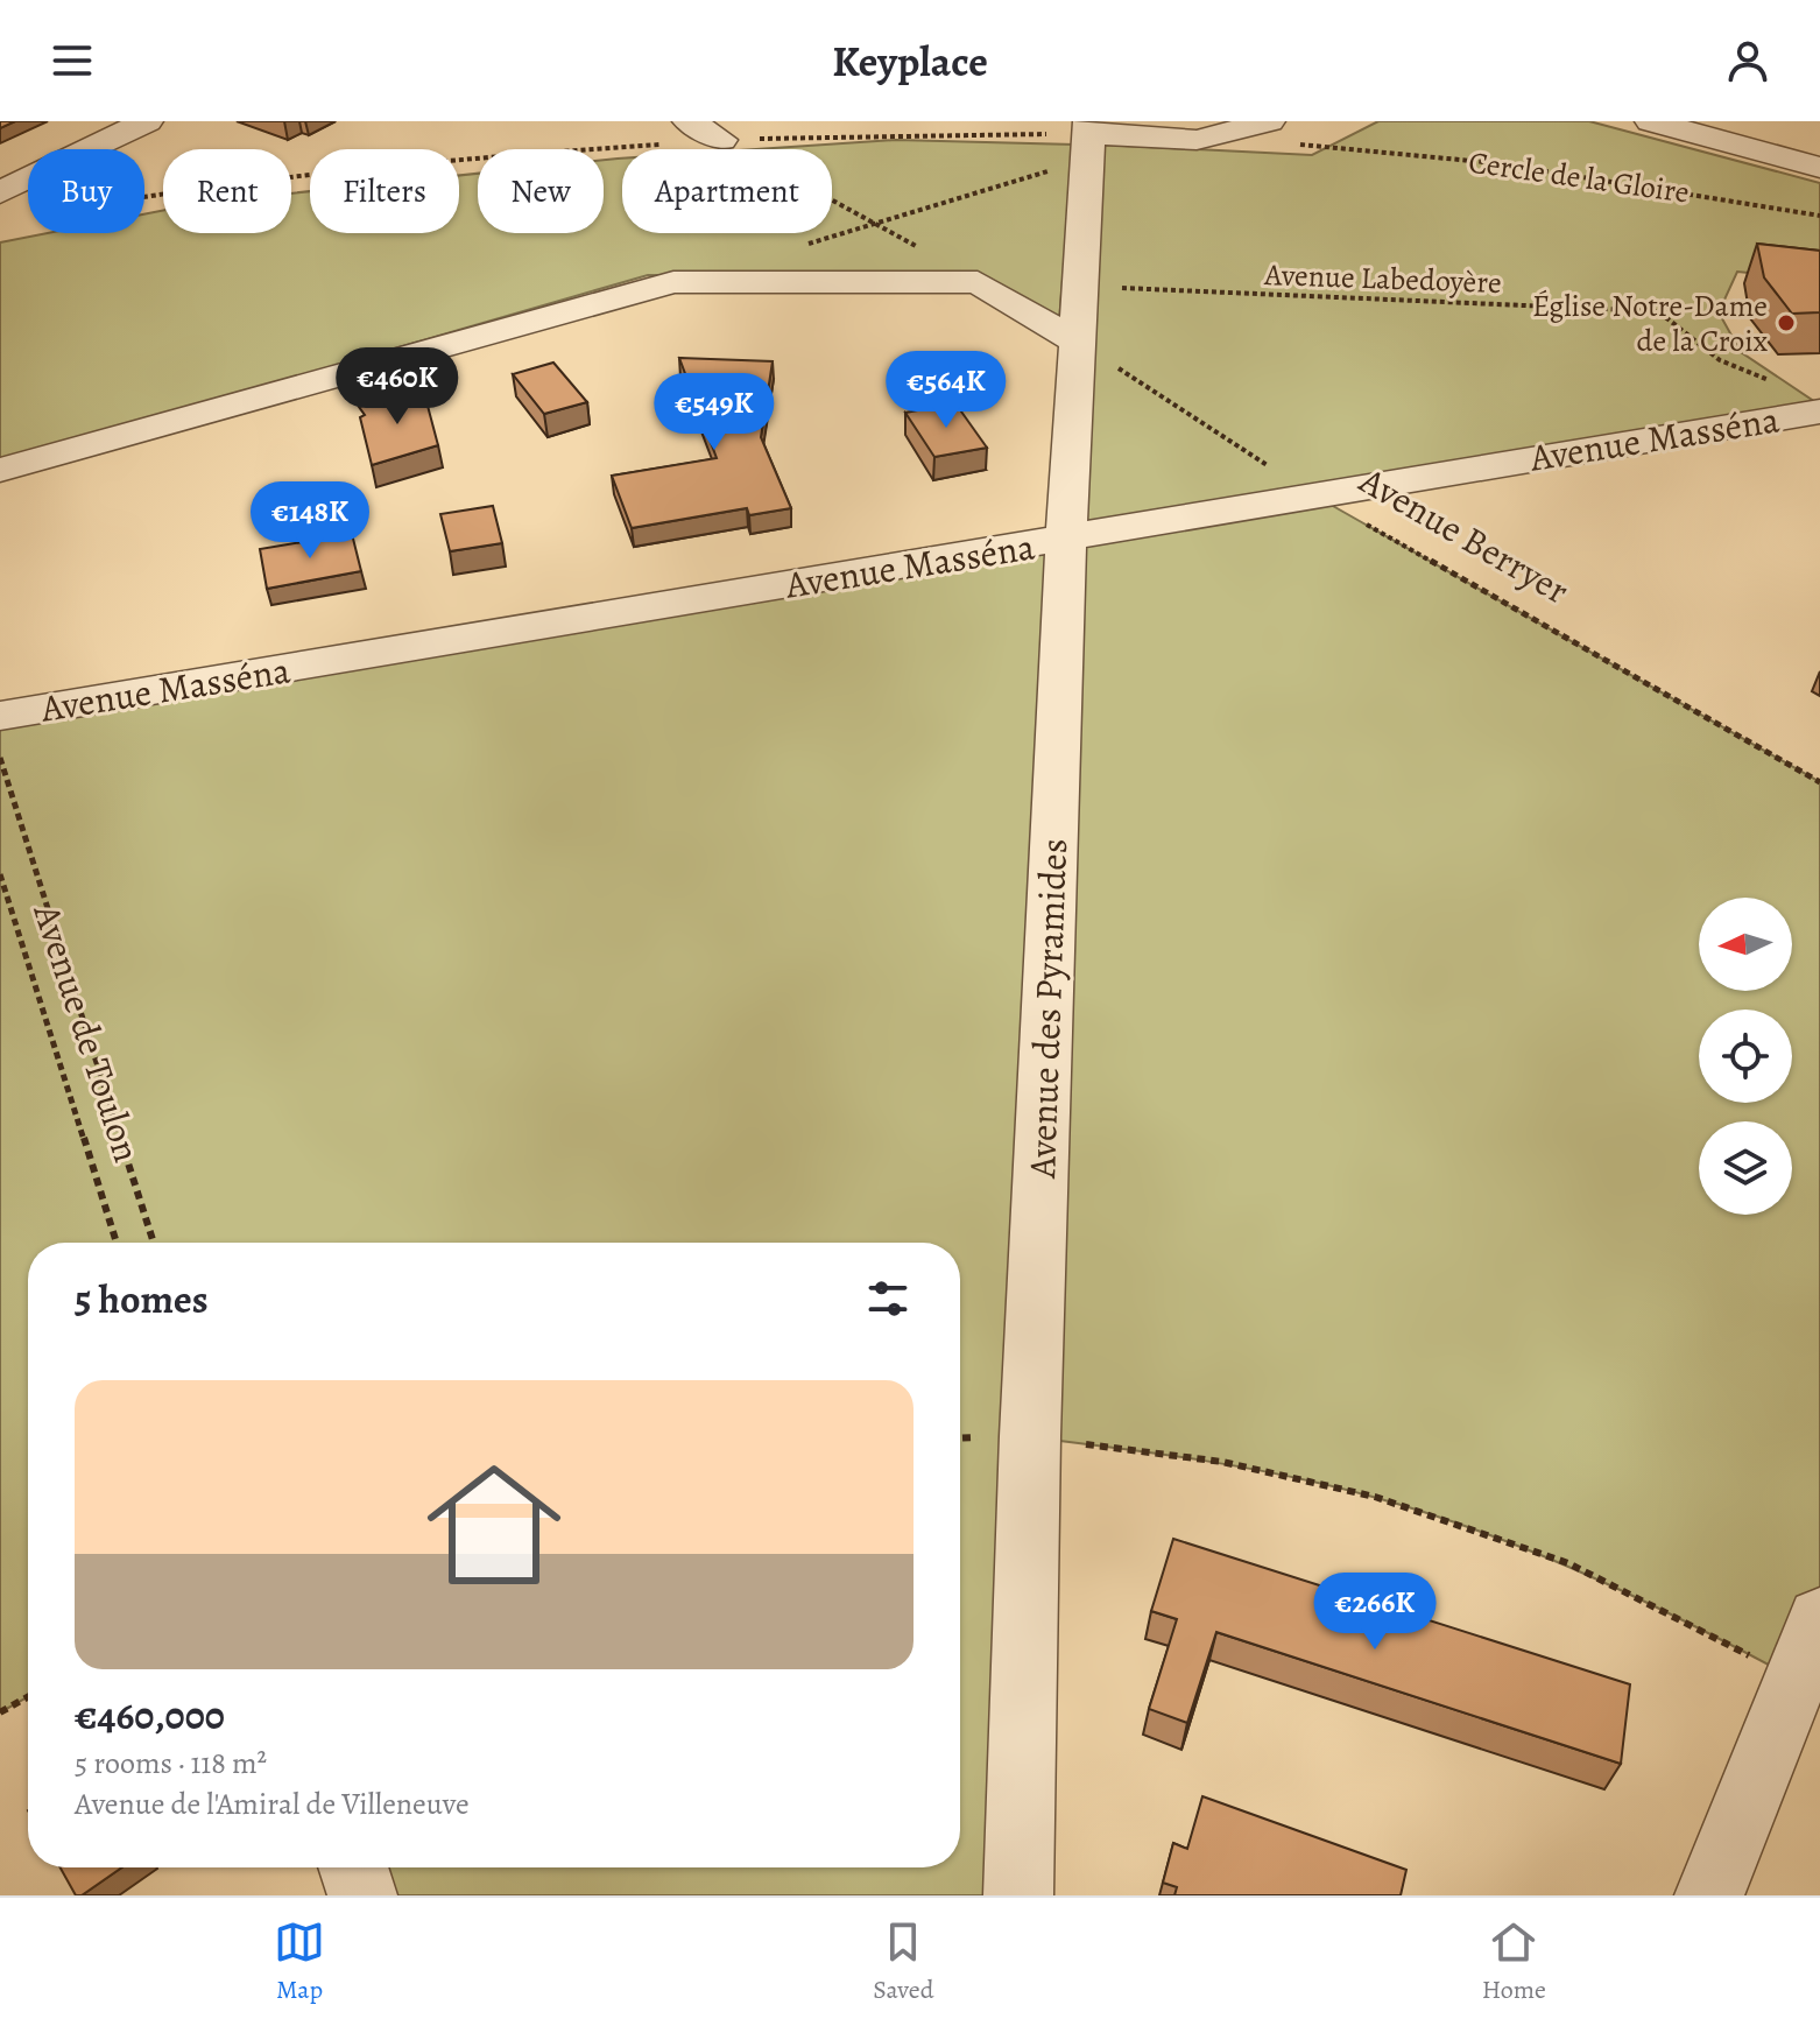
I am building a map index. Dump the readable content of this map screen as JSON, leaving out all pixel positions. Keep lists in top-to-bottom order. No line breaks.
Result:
{"streets":{"street":["Avenue Masséna","Avenue des Pyramides"],"path":["Cercle de la Gloire","Avenue Labedoyère","Avenue Berryer","Avenue de Toulon"]},"crossings":[["Avenue Labedoyère","Avenue des Pyramides"],["Avenue Masséna","Avenue Berryer"],["Avenue Masséna","Avenue des Pyramides"],["Avenue Berryer","Avenue des Pyramides"]],"places":["Église Notre-Dame de la Croix"],"north":"left","page":{"header":"Keyplace","chip":["Buy","Rent","Filters","New","Apartment"],"price":["€460K","€564K","€549K","€148K","€266K"],"heading":"5 homes","list":[{"name":"€460,000","note":"5 rooms · 118 m² · Avenue de l'Amiral de Villeneuve"}],"tabs":["Map","Saved","Home"]}}
